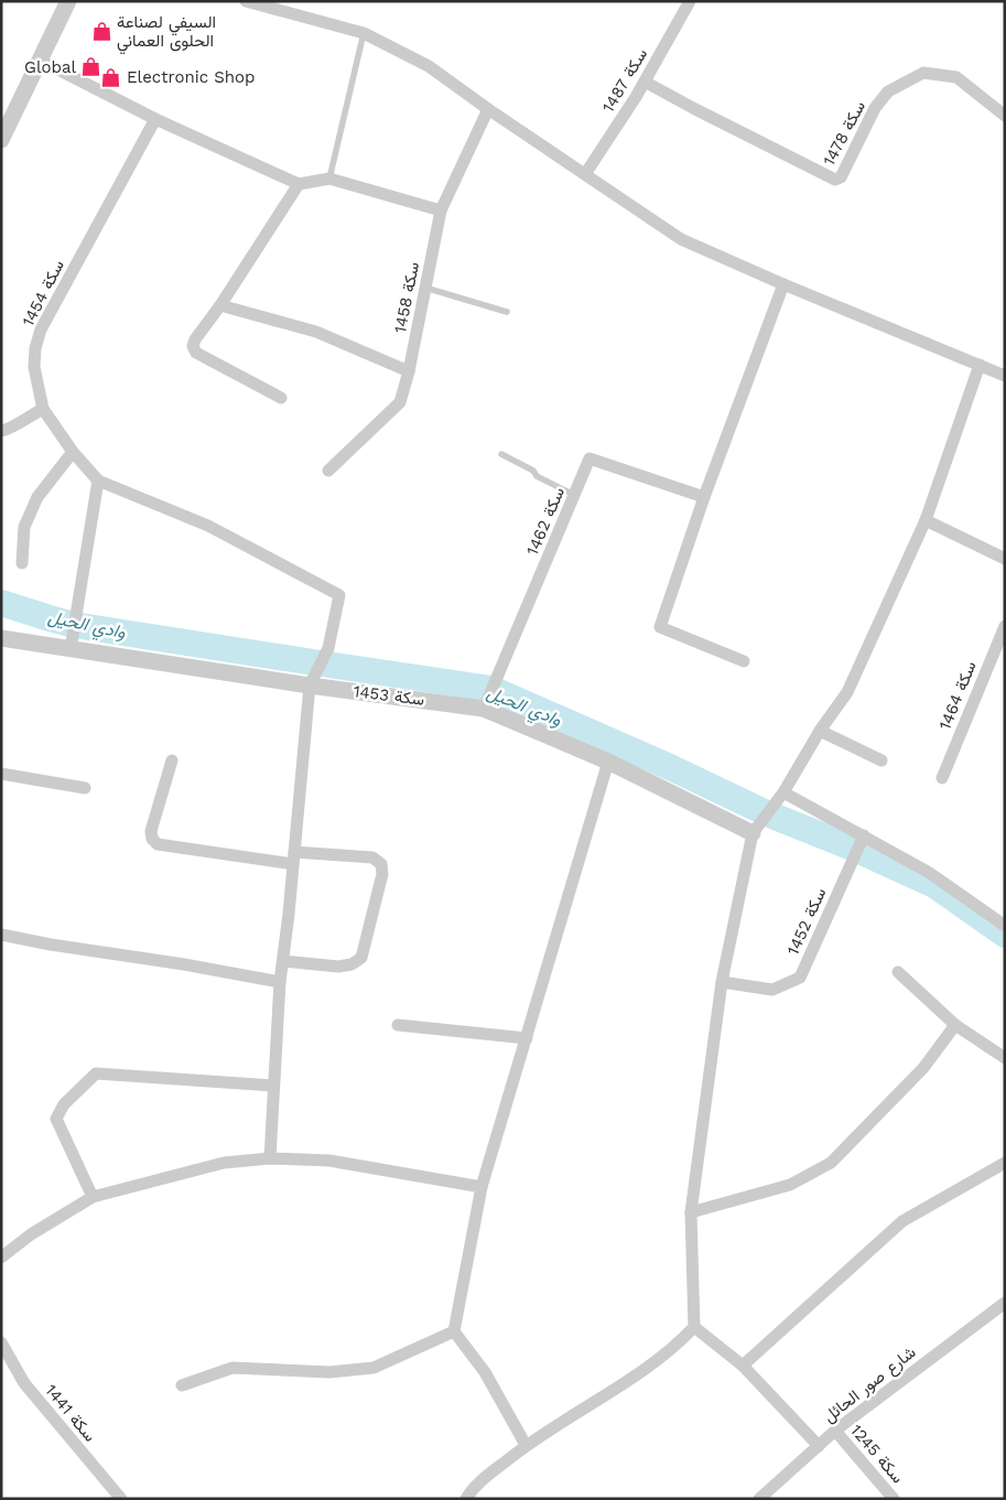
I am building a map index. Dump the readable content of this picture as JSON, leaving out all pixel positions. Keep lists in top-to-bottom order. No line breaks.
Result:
{"streets":{"street":["سكة 1487","سكة 1478","سكة 1454","سكة 1458","سكة 1462","سكة 1453","سكة 1464","سكة 1452","شارع صور الحائل","سكة 1441","سكة 1245"]},"crossings":[["سكة 1487","سكة 1478"],["سكة 1454","سكة 1453"],["سكة 1462","سكة 1453"],["شارع صور الحائل","سكة 1245"]],"water":["وادي الحيل"],"places":{"shop":["السيفي لصناعة الحلوى العماني","Global","Electronic Shop"]}}
